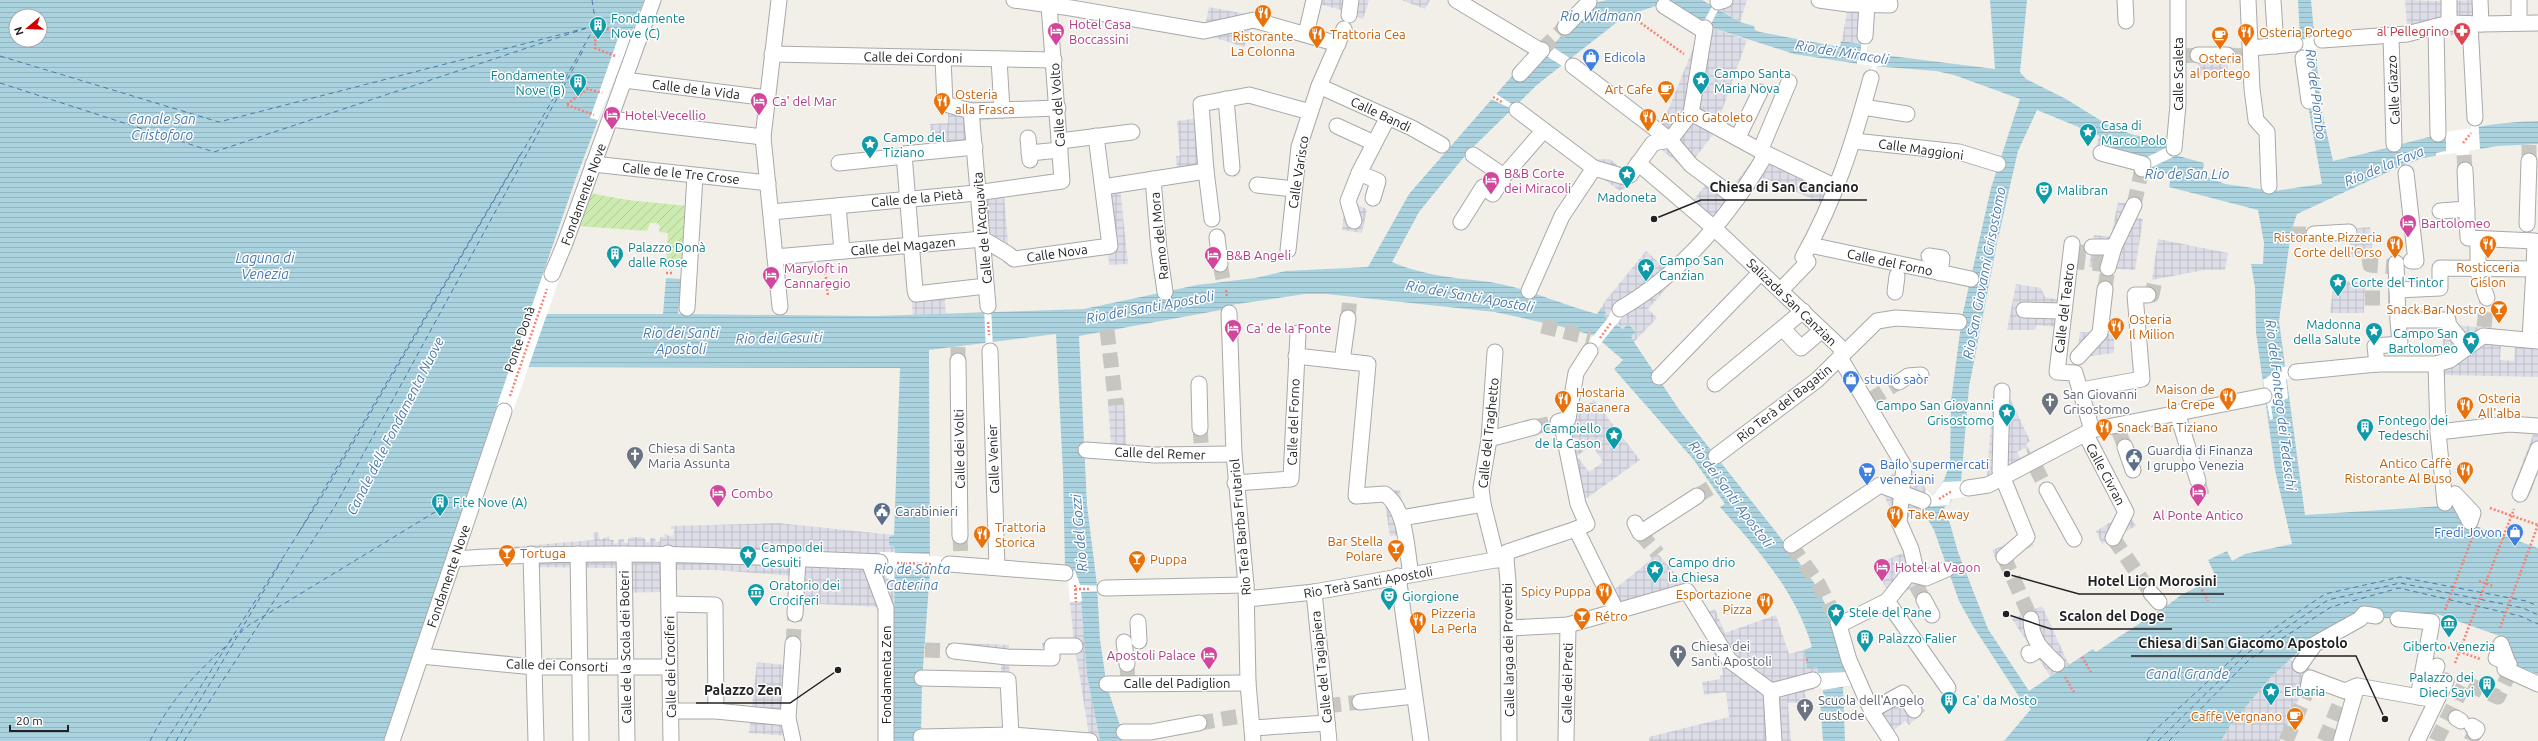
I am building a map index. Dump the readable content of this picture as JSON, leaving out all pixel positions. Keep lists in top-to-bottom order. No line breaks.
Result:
{"streets":{"street":["Calle dei Cordoni","Calle Scaleta","Calle de la Vida","Calle Giazzo","Calle del Volto","Calle Bandi","Calle Maggioni","Calle Varisco","Calle de le Tre Crose","Fondamente Nove","Calle de la Pietà","Calle de l'Acquavita","Ramo del Mora","Calle del Magazen","Calle Nova","Calle del Forno","Salizada San Canzian","Calle del Teatro","Rio Terà del Bagatin","Calle del Traghetto","Calle dei Volti","Calle del Remer","Calle Venier","Calle Civran","Rio Terà Barba Frutariol","Rio Terà Santi Apostoli","Calle de la Scola dei Boteri","Calle larga dei Proverbi","Calle dei Consorti","Calle dei Crociferi","Calle del Tagiapiera","Fondamenta Zen","Calle del Padiglion","Calle dei Preti"],"path":["Ponte Donà"]},"crossings":[["Calle dei Cordoni","Calle del Volto"],["Calle de la Vida","Fondamente Nove"],["Calle del Volto","Calle de la Pietà"],["Calle Bandi","Calle Varisco"],["Calle de le Tre Crose","Fondamente Nove"],["Fondamente Nove","Calle dei Consorti"],["Calle de la Pietà","Calle de l'Acquavita"],["Calle de l'Acquavita","Calle del Magazen"],["Calle de l'Acquavita","Calle Nova"],["Calle del Magazen","Calle Nova"],["Calle del Forno","Rio Terà Barba Frutariol"],["Salizada San Canzian","Rio Terà del Bagatin"],["Calle del Teatro","Calle Civran"],["Calle del Traghetto","Rio Terà Santi Apostoli"],["Calle del Traghetto","Calle larga dei Proverbi"],["Calle del Remer","Rio Terà Barba Frutariol"],["Rio Terà Barba Frutariol","Rio Terà Santi Apostoli"],["Rio Terà Barba Frutariol","Calle del Padiglion"],["Rio Terà Santi Apostoli","Calle larga dei Proverbi"],["Rio Terà Santi Apostoli","Calle del Tagiapiera"],["Calle de la Scola dei Boteri","Calle dei Consorti"],["Calle dei Consorti","Calle dei Crociferi"]],"water":["Rio Widmann","Rio dei Miracoli","Rio del Piombo","Canale San Cristoforo","Rio de la Fava","Rio de San Lio","Laguna di Venezia","Rio San Giovanni Grisostomo","Rio dei Santi Apostoli","Rio dei Gesuiti","Rio del Fontego dei Tedeschi","Canale delle Fondamenta Nuove","Rio del Gozzi","Rio de Santa Caterina","Canal Grande"],"places":{"restaurant":["Ristorante La Colonna","Osteria Portego","Trattoria Cea","Osteria alla Frasca","Antico Gatoleto","Ristorante Pizzeria Corte dell'Orso","Rosticceria Gislon","Osteria Il Milion","Maison de la Crepe","Hostaria Bacanera","Osteria All'alba","Snack Bar Tiziano","Antico Caffè Ristorante Al Buso","Take Away","Trattoria Storica","Spicy Puppa","Esportazione Pizza","Pizzeria La Perla"],"building":["Fondamente Nove (C)","Fondamente Nove (B)","Palazzo Donà dalle Rose","Fontego dei Tedeschi","F.te Nove (A)","Palazzo Falier","Palazzo dei Dieci Savi","Ca' da Mosto"],"hotel":["Hotel Casa Boccassini","Ca' del Mar","Hotel Vecellio","B&B Corte dei Miracoli","Bartolomeo","B&B Angeli","Maryloft in Cannaregio","Ca' de la Fonte","Al Ponte Antico","Combo","Hotel al Vagon","Apostoli Palace"],"pharmacy":["al Pellegrino"],"cafe":["Osteria al portego","Art Cafe","Caffe Vergnano"],"shop":["Edicola","studio saòr","Fredi Jovon"],"place":["Campo Santa Maria Nova","Casa di Marco Polo","Campo del Tiziano","Madoneta","Campo San Canzian","Corte del Tintor","Madonna della Salute","Campo San Bartolomeo","Campo San Giovanni Grisostomo","Campiello de la Cason","Campo dei Gesuiti","Campo drio la Chiesa","Stele del Pane","Erbaria"],"theatre":["Malibran","Giorgione"],"other":["Chiesa di San Canciano","Hotel Lion Morosini","Scalon del Doge","Palazzo Zen","Chiesa di San Giacomo Apostolo"],"bar":["Snack Bar Nostro","Bar Stella Polare","Tortuga","Puppa","Rétro"],"church":["San Giovanni Grisostomo","Chiesa di Santa Maria Assunta","Chiesa dei Santi Apostoli","Scuola dell'Angelo custode"],"public building":["Guardia di Finanza I gruppo Venezia","Carabinieri"],"supermarket":["Baílo supermercati veneziani"],"museum":["Oratorio dei Crociferi","Giberto Venezia"]},"scale_bar":"20 m","north":"left"}
